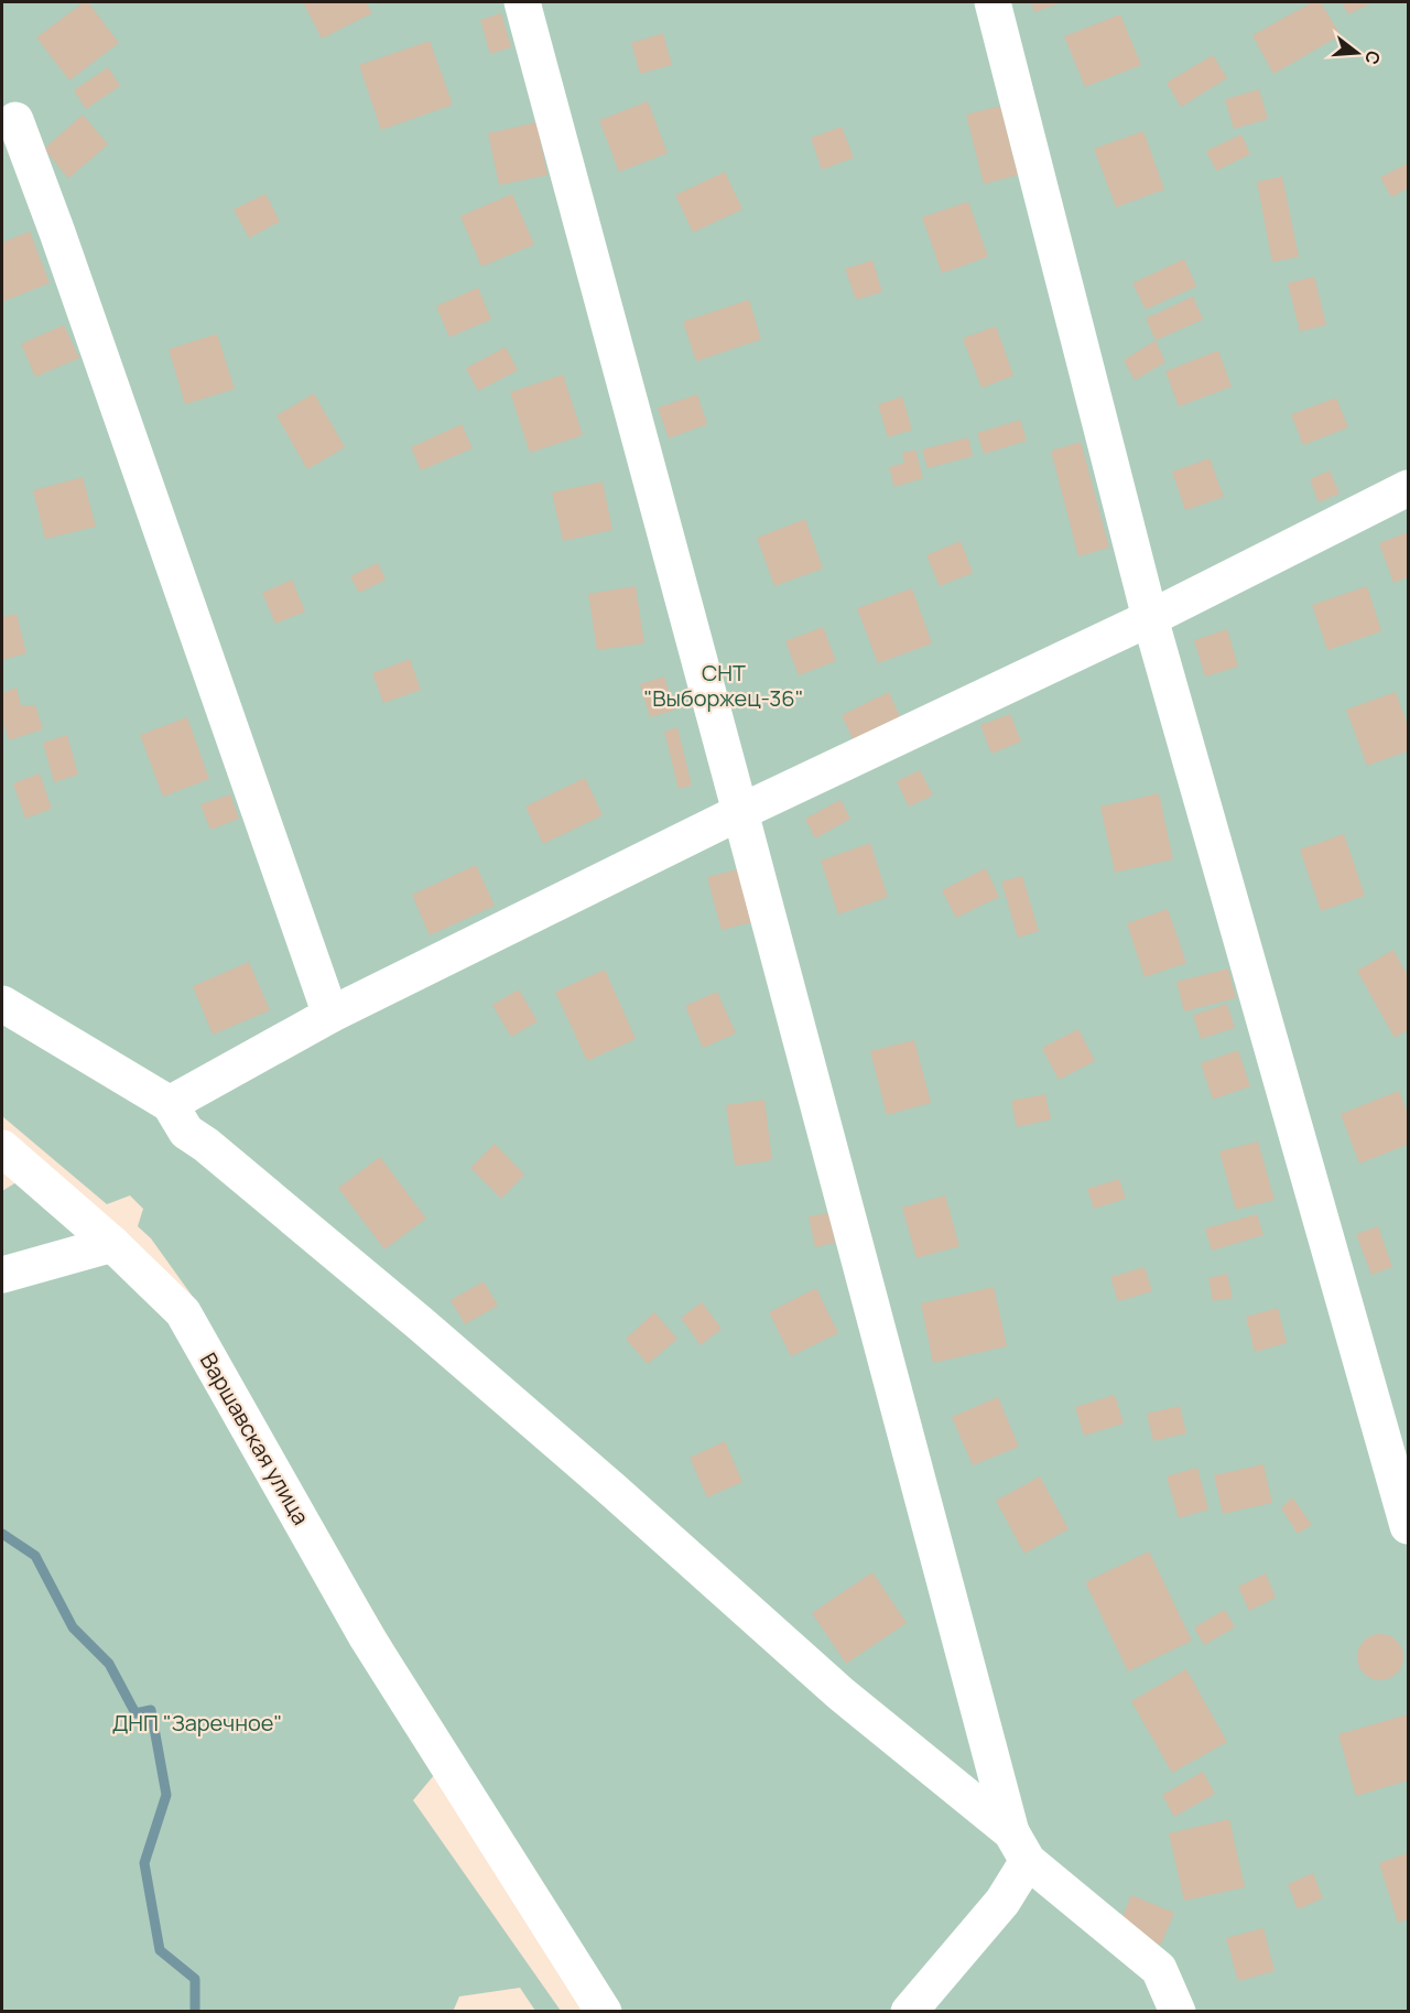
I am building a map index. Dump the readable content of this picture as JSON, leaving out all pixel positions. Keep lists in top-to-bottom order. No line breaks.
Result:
{"streets":{"street":["Варшавская улица"]},"parks":["СНТ \"Выборжец-36\"","ДНП \"Заречное\""],"north":"right"}
